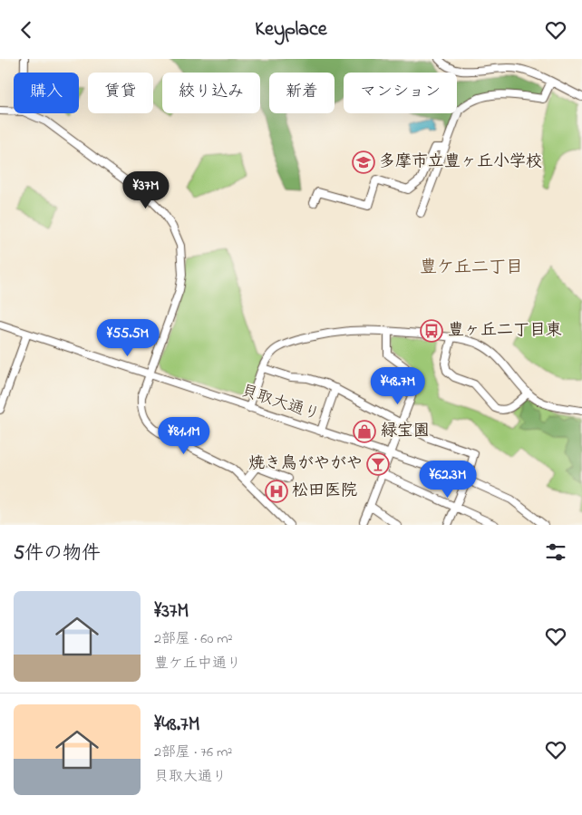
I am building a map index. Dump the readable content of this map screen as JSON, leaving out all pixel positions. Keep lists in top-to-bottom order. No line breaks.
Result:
{"streets":{"street":["貝取大通り"]},"districts":["豊ケ丘二丁目"],"places":{"school or university":["多摩市立豊ヶ丘小学校"],"bus stop":["豊ヶ丘二丁目東"],"shop":["緑宝園"],"bar":["焼き鳥がやがや"],"hospital":["松田医院"]},"page":{"header":"Keyplace","chip":["購入","賃貸","絞り込み","新着","マンション"],"price":["¥37M","¥55.5M","¥48.7M","¥81.1M","¥62.3M"],"heading":"5件の物件","list":[{"name":"¥37M","note":"2部屋 · 60 m² · 豊ケ丘中通り"},{"name":"¥48.7M","note":"2部屋 · 76 m² · 貝取大通り"}]}}
